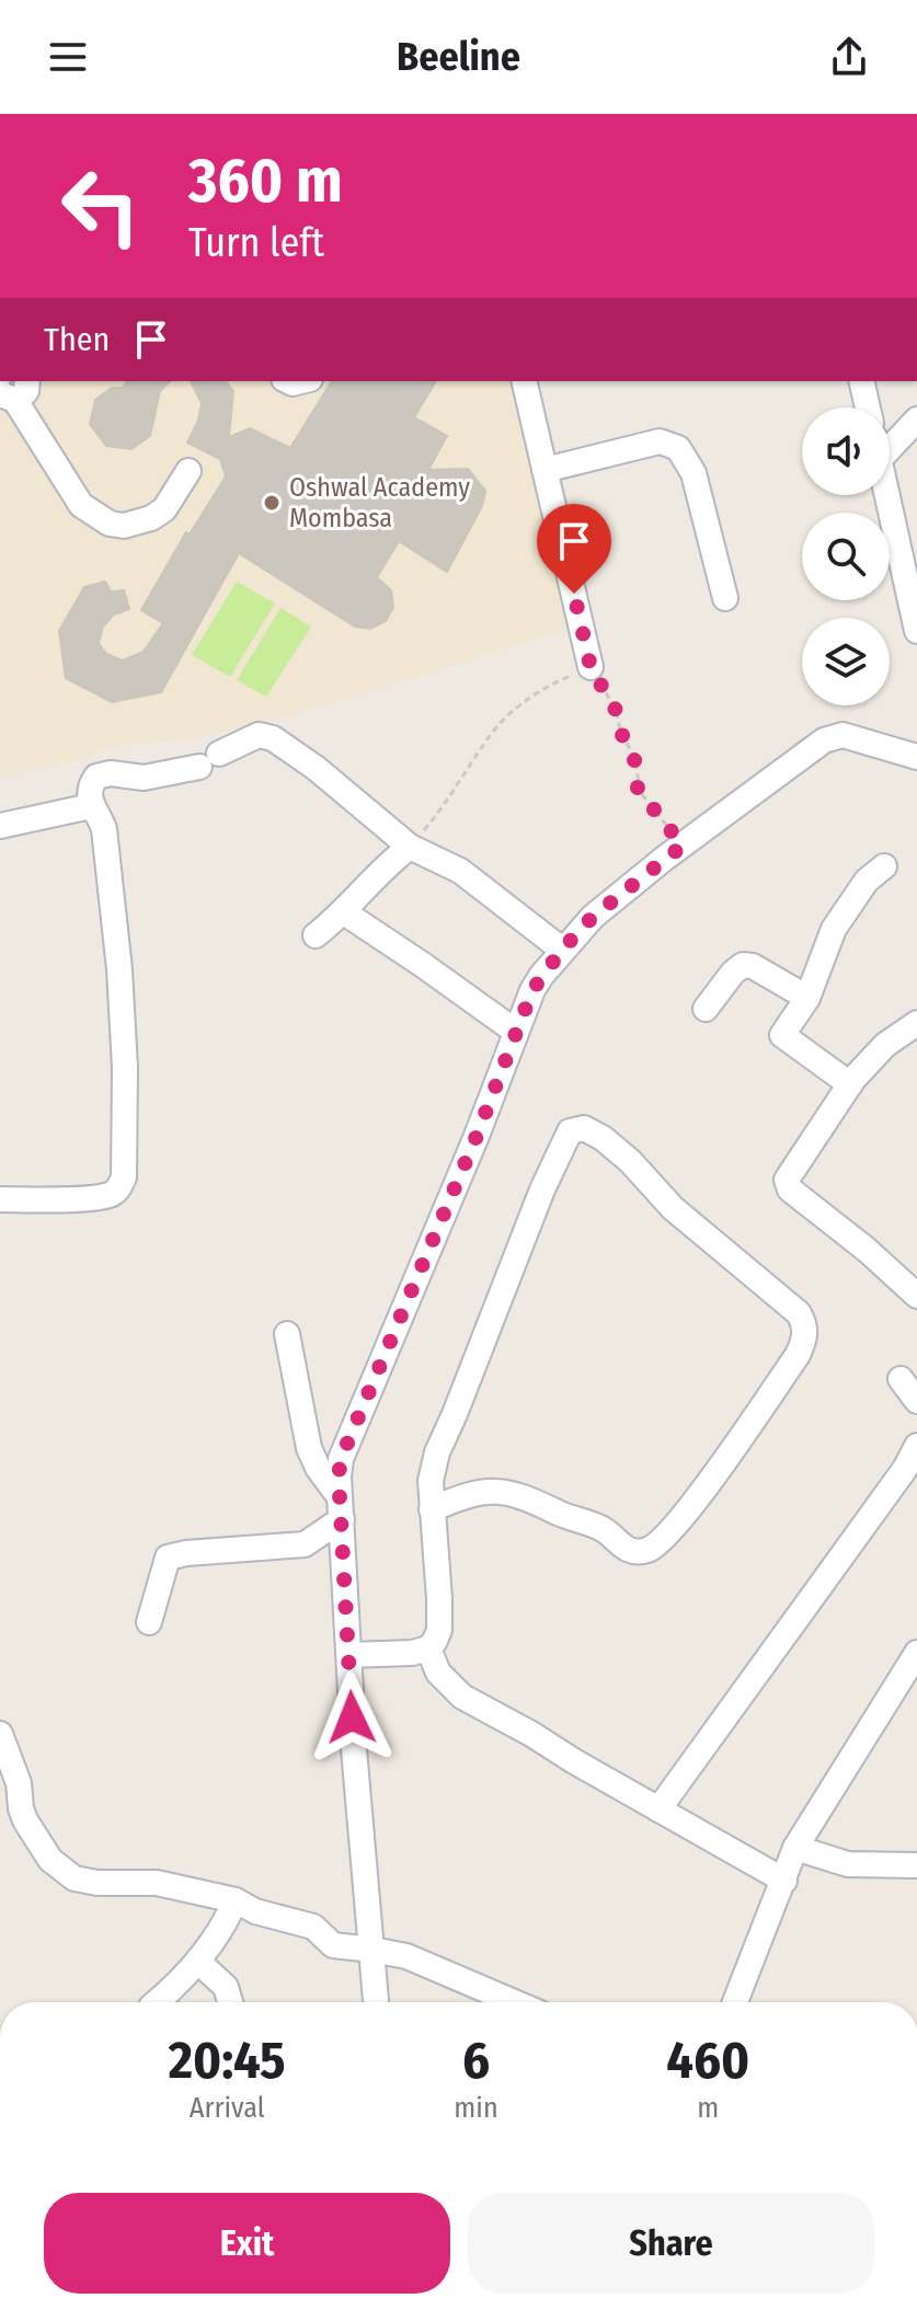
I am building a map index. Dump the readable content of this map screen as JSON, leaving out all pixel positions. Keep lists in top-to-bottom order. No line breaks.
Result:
{"places":["Oshwal Academy Mombasa"],"page":{"header":"Beeline","turn":["360 m","Turn left"],"then":"Then","eta":["20:45","Arrival","6","min","460","m"],"buttons":["Exit","Share"]}}
